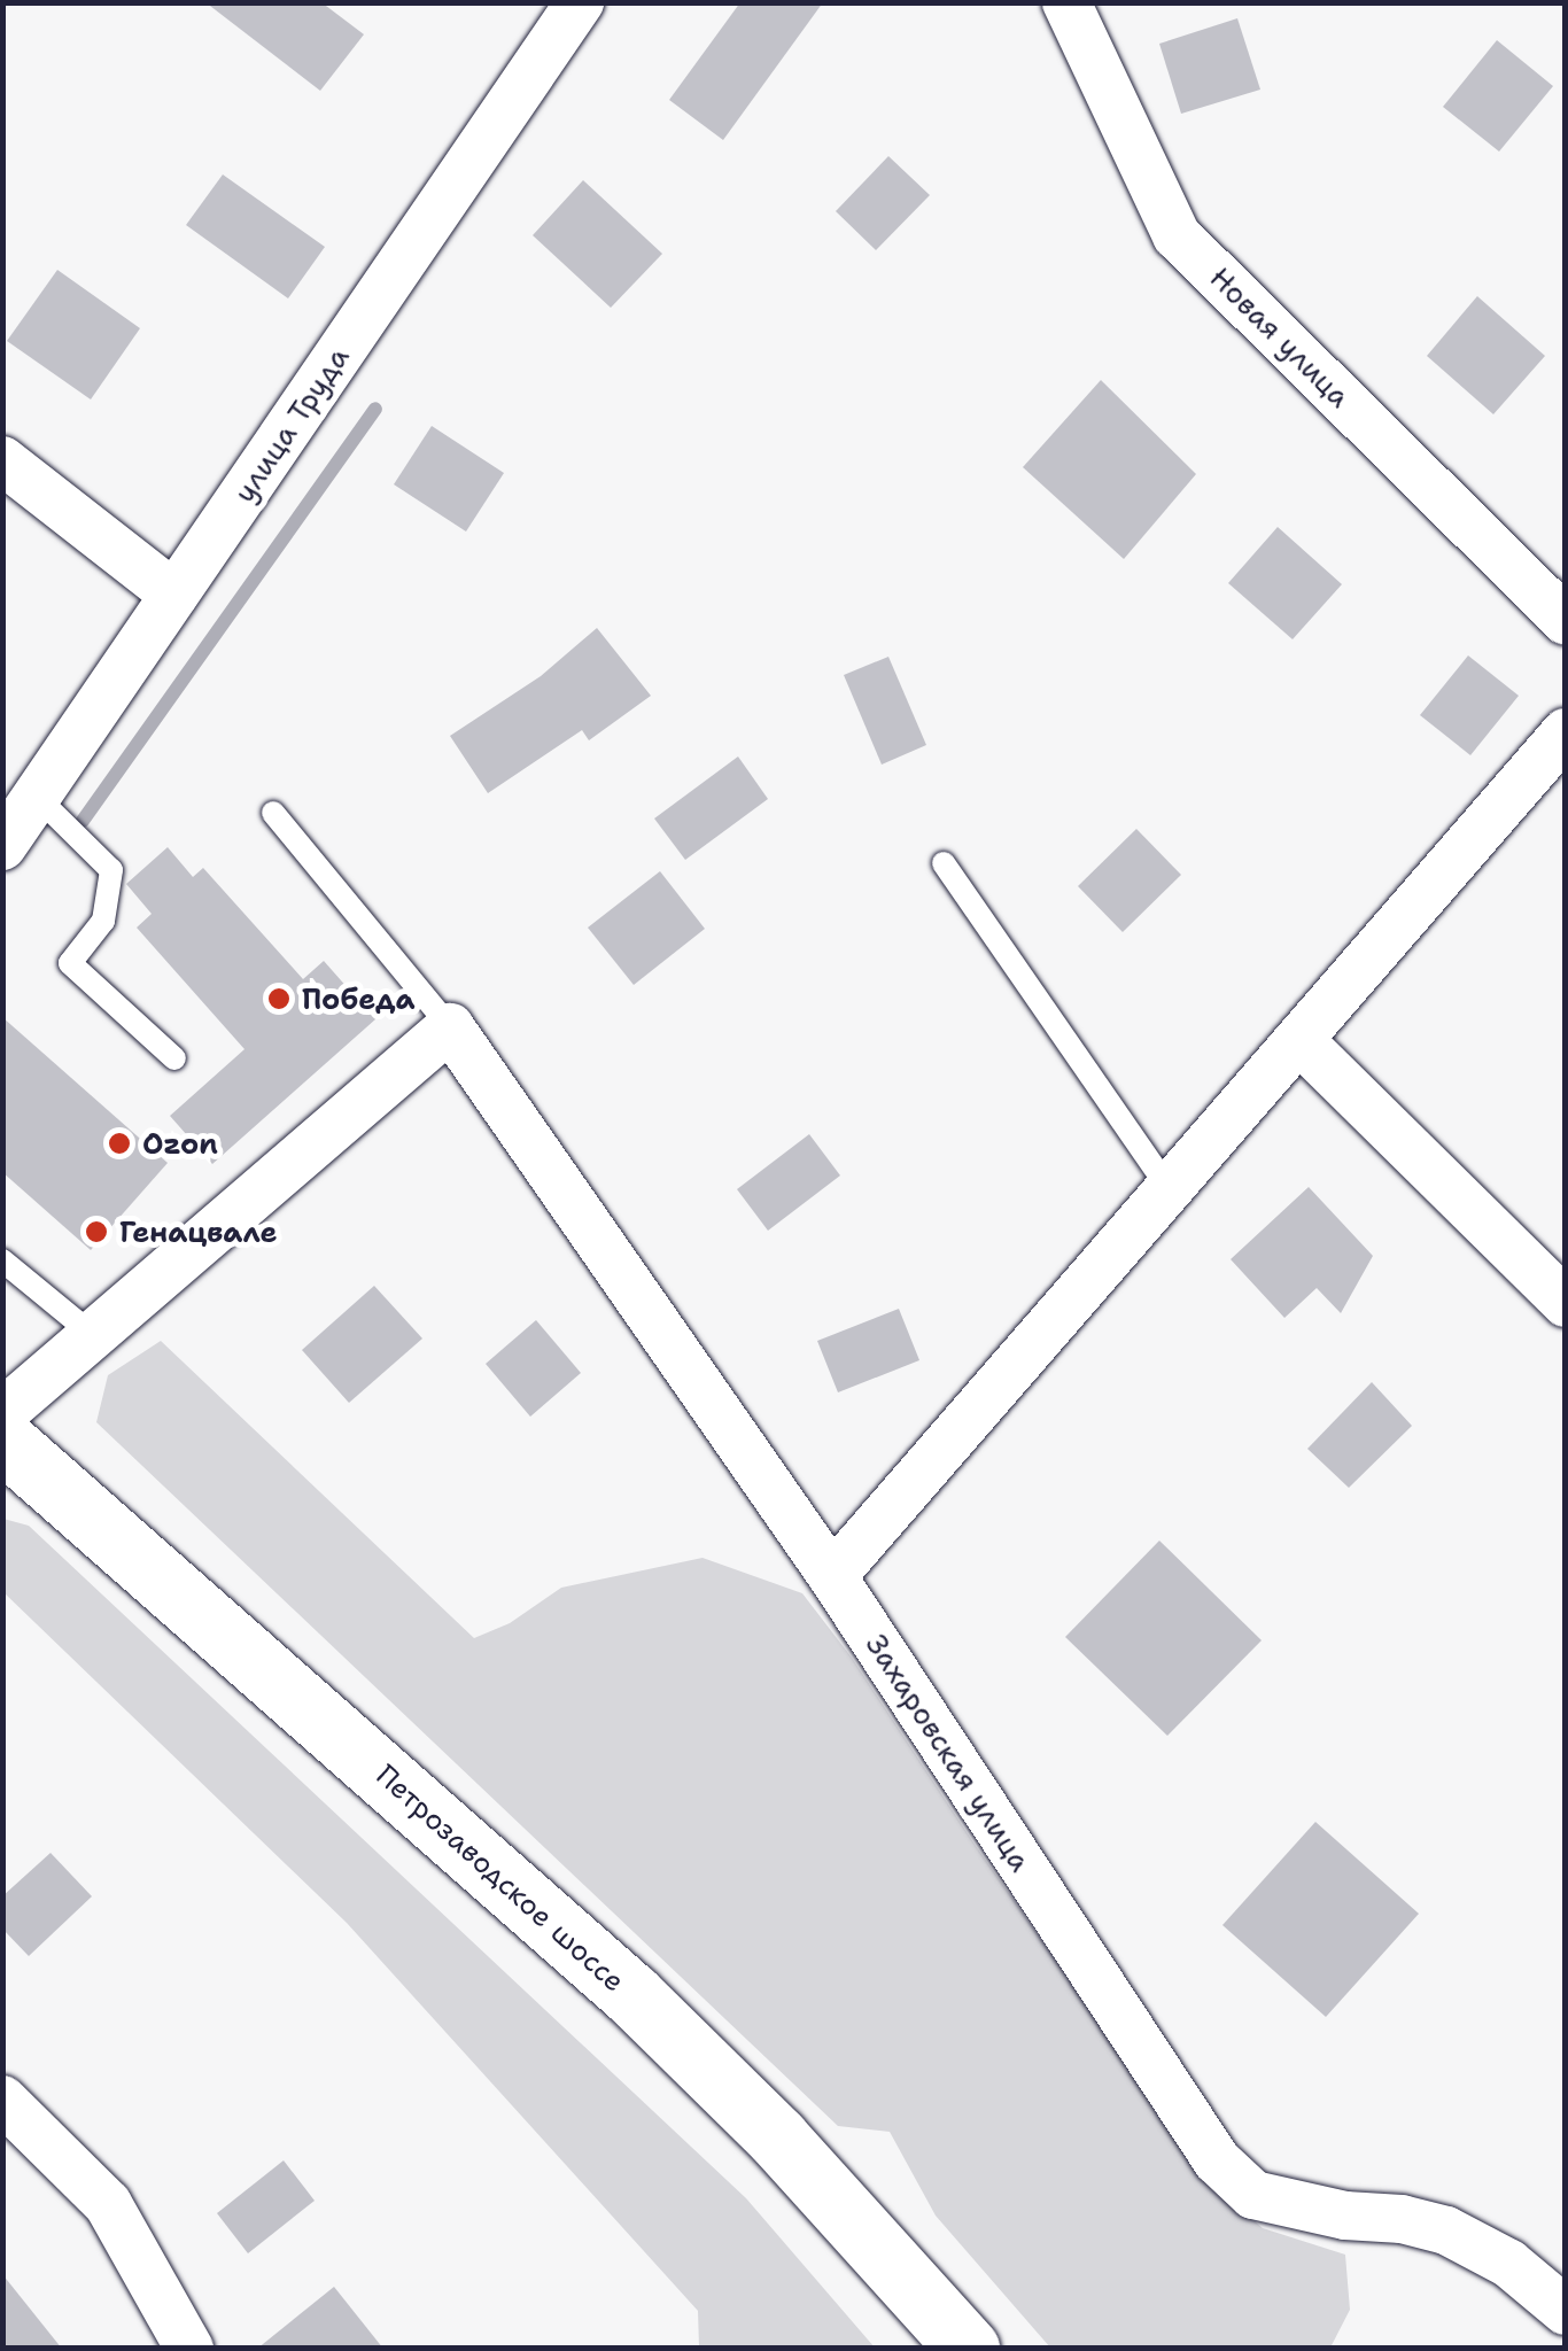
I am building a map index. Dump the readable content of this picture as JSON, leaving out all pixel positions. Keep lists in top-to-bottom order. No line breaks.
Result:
{"streets":{"main road":["Петрозаводское шоссе"],"street":["Новая улица","улица Труда","Захаровская улица"]},"places":["Победа","Ozon","Генацвале"]}
